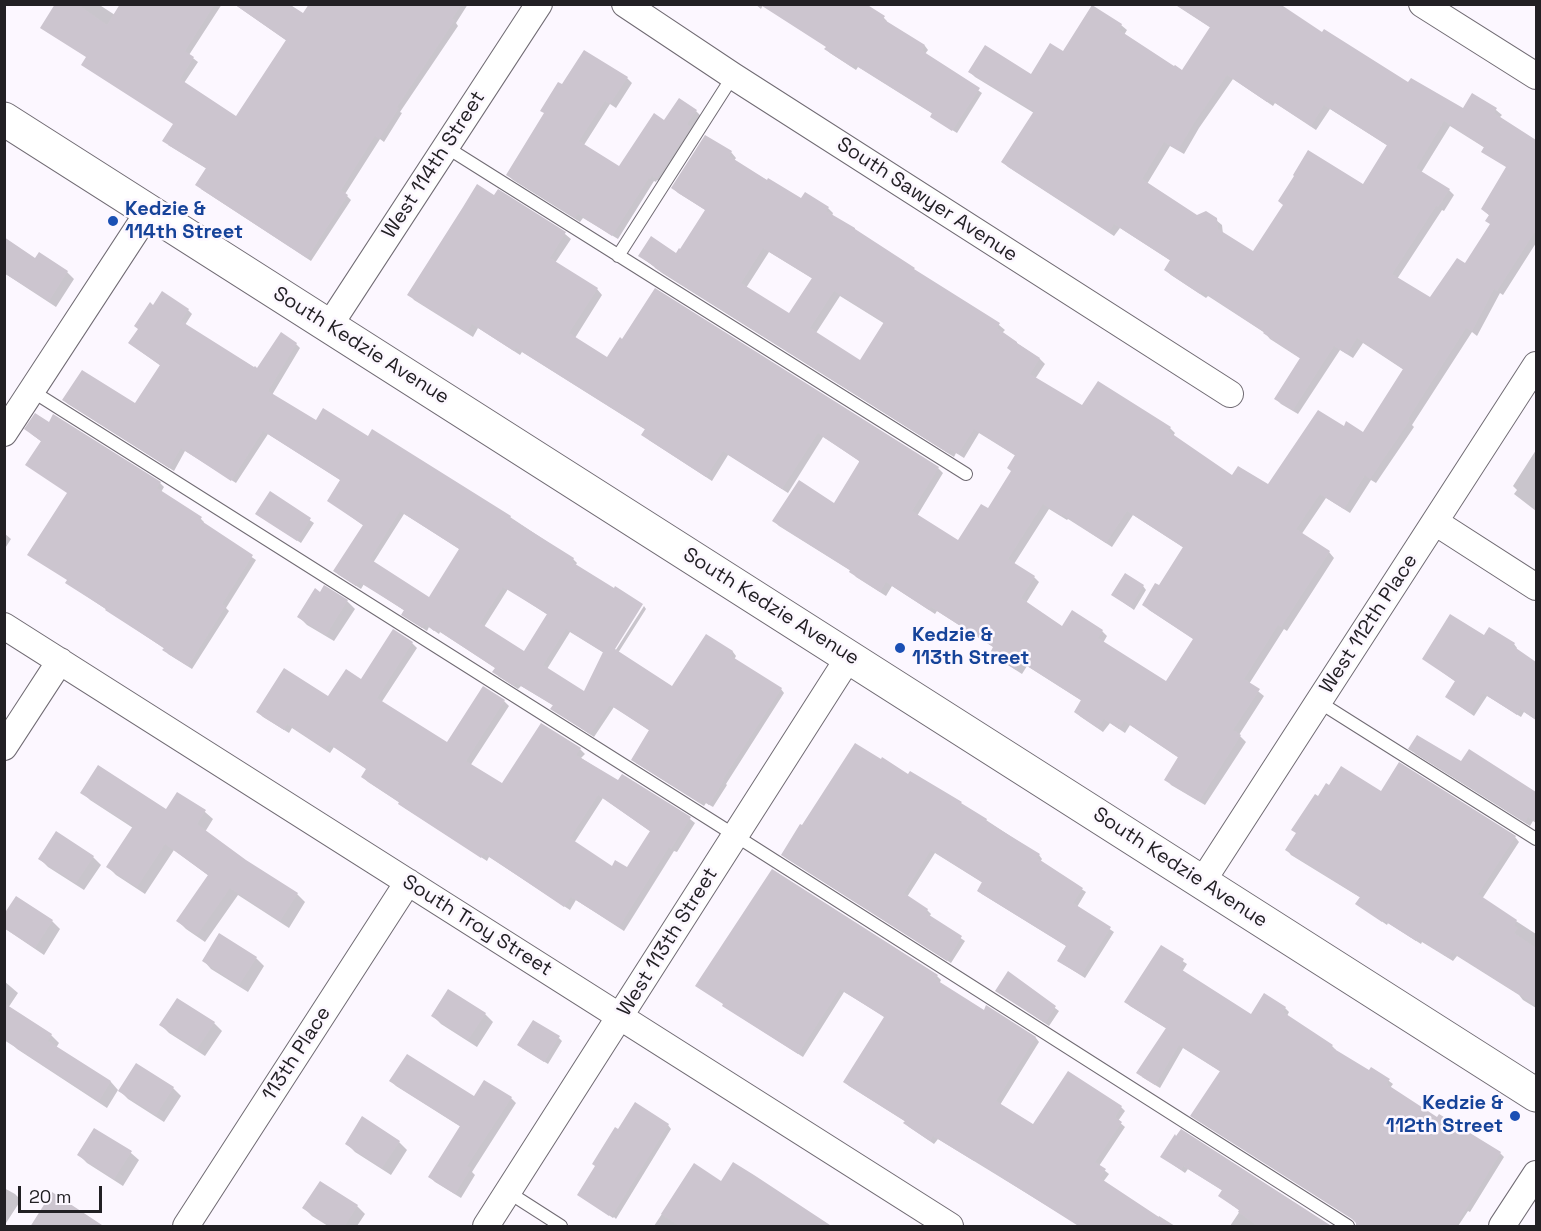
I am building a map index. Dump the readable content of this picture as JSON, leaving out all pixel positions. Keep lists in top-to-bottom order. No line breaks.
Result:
{"streets":{"main road":["South Kedzie Avenue"],"street":["West 114th Street","South Sawyer Avenue","West 112th Place","South Troy Street","West 113th Street","113th Place"]},"crossings":[["West 114th Street","South Kedzie Avenue"],["South Kedzie Avenue","West 112th Place"],["South Kedzie Avenue","West 113th Street"],["South Troy Street","West 113th Street"],["South Troy Street","113th Place"]],"places":["Kedzie & 114th Street","Kedzie & 113th Street","Kedzie & 112th Street"],"scale_bar":"20 m"}
